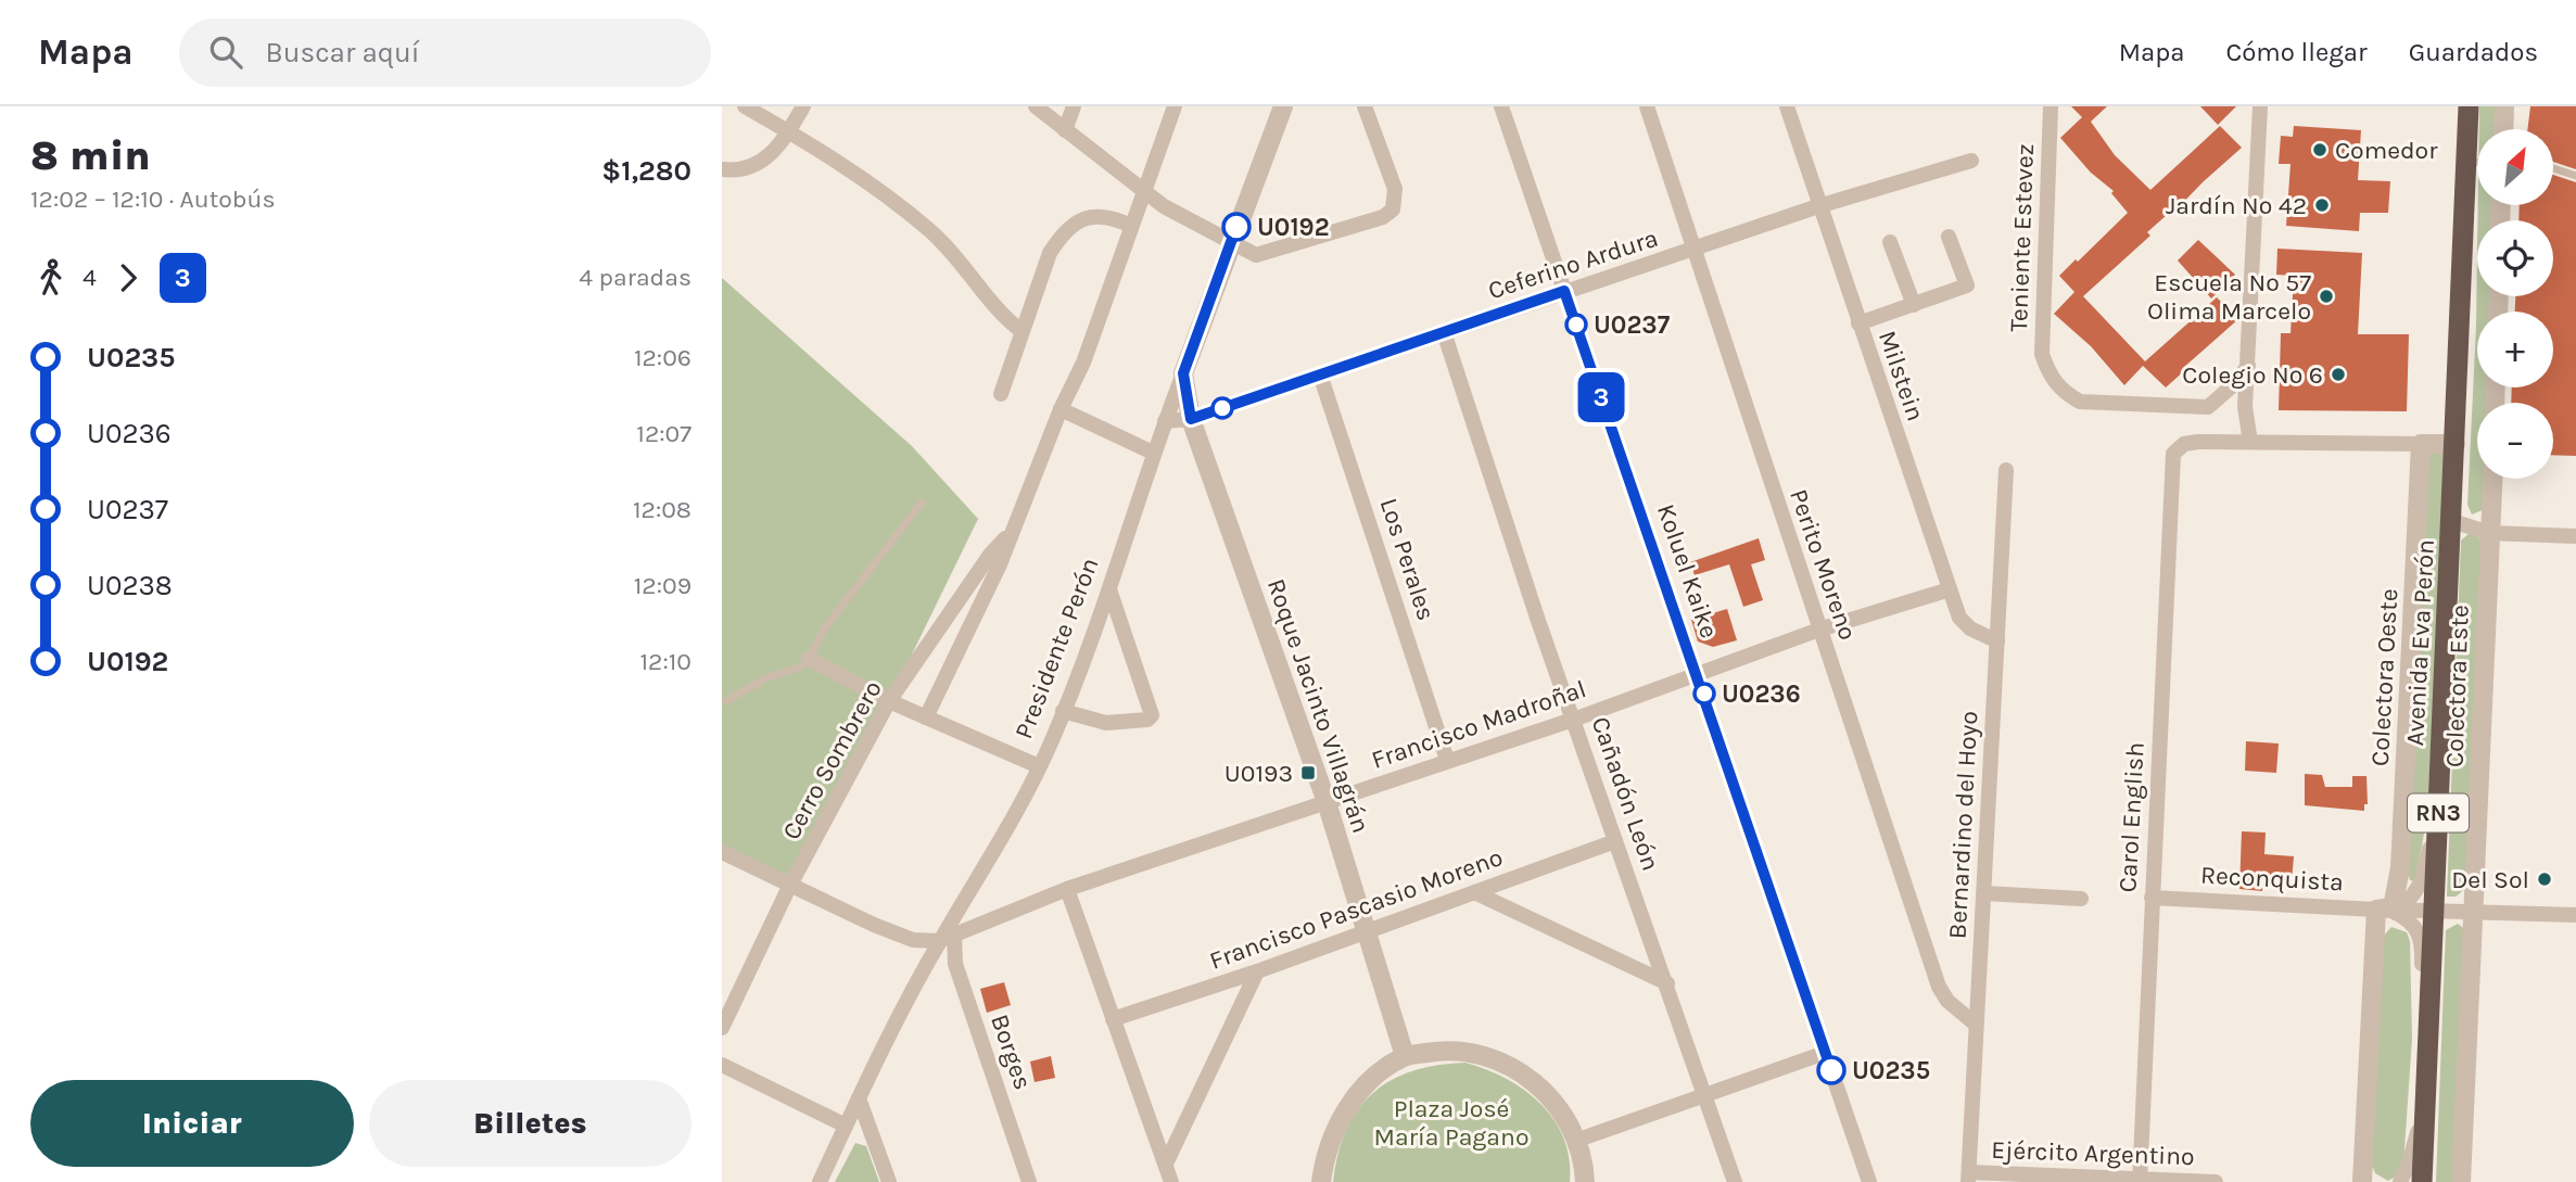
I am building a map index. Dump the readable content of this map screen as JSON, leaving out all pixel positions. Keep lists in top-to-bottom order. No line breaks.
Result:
{"streets":{"highway":["Avenida Eva Perón","RN3"],"street":["Teniente Estevez","Ceferino Ardura","Milstein","Los Perales","Perito Moreno","Koluel Kaike","Presidente Perón","Colectora Oeste","Colectora Este","Roque Jacinto Villagrán","Francisco Madroñal","Cerro Sombrero","Cañadón León","Carol English","Bernardino del Hoyo","Reconquista","Francisco Pascasio Moreno","Borges","Ejército Argentino"]},"crossings":[["Ceferino Ardura","Milstein"],["Ceferino Ardura","Los Perales"],["Ceferino Ardura","Perito Moreno"],["Ceferino Ardura","Koluel Kaike"],["Ceferino Ardura","Presidente Perón"],["Ceferino Ardura","Roque Jacinto Villagrán"],["Ceferino Ardura","Cañadón León"],["Milstein","Francisco Madroñal"],["Milstein","Bernardino del Hoyo"],["Los Perales","Francisco Madroñal"],["Perito Moreno","Francisco Madroñal"],["Perito Moreno","Bernardino del Hoyo"],["Koluel Kaike","Francisco Madroñal"],["Avenida Eva Perón","Reconquista"],["Presidente Perón","Roque Jacinto Villagrán"],["Presidente Perón","Francisco Madroñal"],["Presidente Perón","Borges"],["Colectora Oeste","Reconquista"],["Colectora Este","Reconquista"],["Roque Jacinto Villagrán","Francisco Madroñal"],["Roque Jacinto Villagrán","Francisco Pascasio Moreno"],["Francisco Madroñal","Cañadón León"],["Francisco Madroñal","Borges"],["Cañadón León","Francisco Pascasio Moreno"],["Carol English","Reconquista"],["Carol English","Ejército Argentino"],["Bernardino del Hoyo","Ejército Argentino"]],"parks":["Plaza José María Pagano"],"places":{"other":["Comedor","Jardín Nº 42","U0192","Escuela Nº 57 Olima Marcelo","U0237","Colegio Nº 6","U0236","Del Sol","U0235"],"transit":["U0193"]},"lines":["bus line 3"],"north":"top right","page":{"header":"Mapa","search":"Buscar aquí","nav":["Mapa","Cómo llegar","Guardados"],"heading":["8 min","12:02 – 12:10 · Autobús","$1,280"],"on_map":"3","map_buttons":["+","−"],"legs":["4","3","4 paradas"],"list":[{"name":"U0235","value":"12:06"},{"name":"U0236","value":"12:07"},{"name":"U0237","value":"12:08"},{"name":"U0238","value":"12:09"},{"name":"U0192","value":"12:10"}],"buttons":["Iniciar","Billetes"]}}
